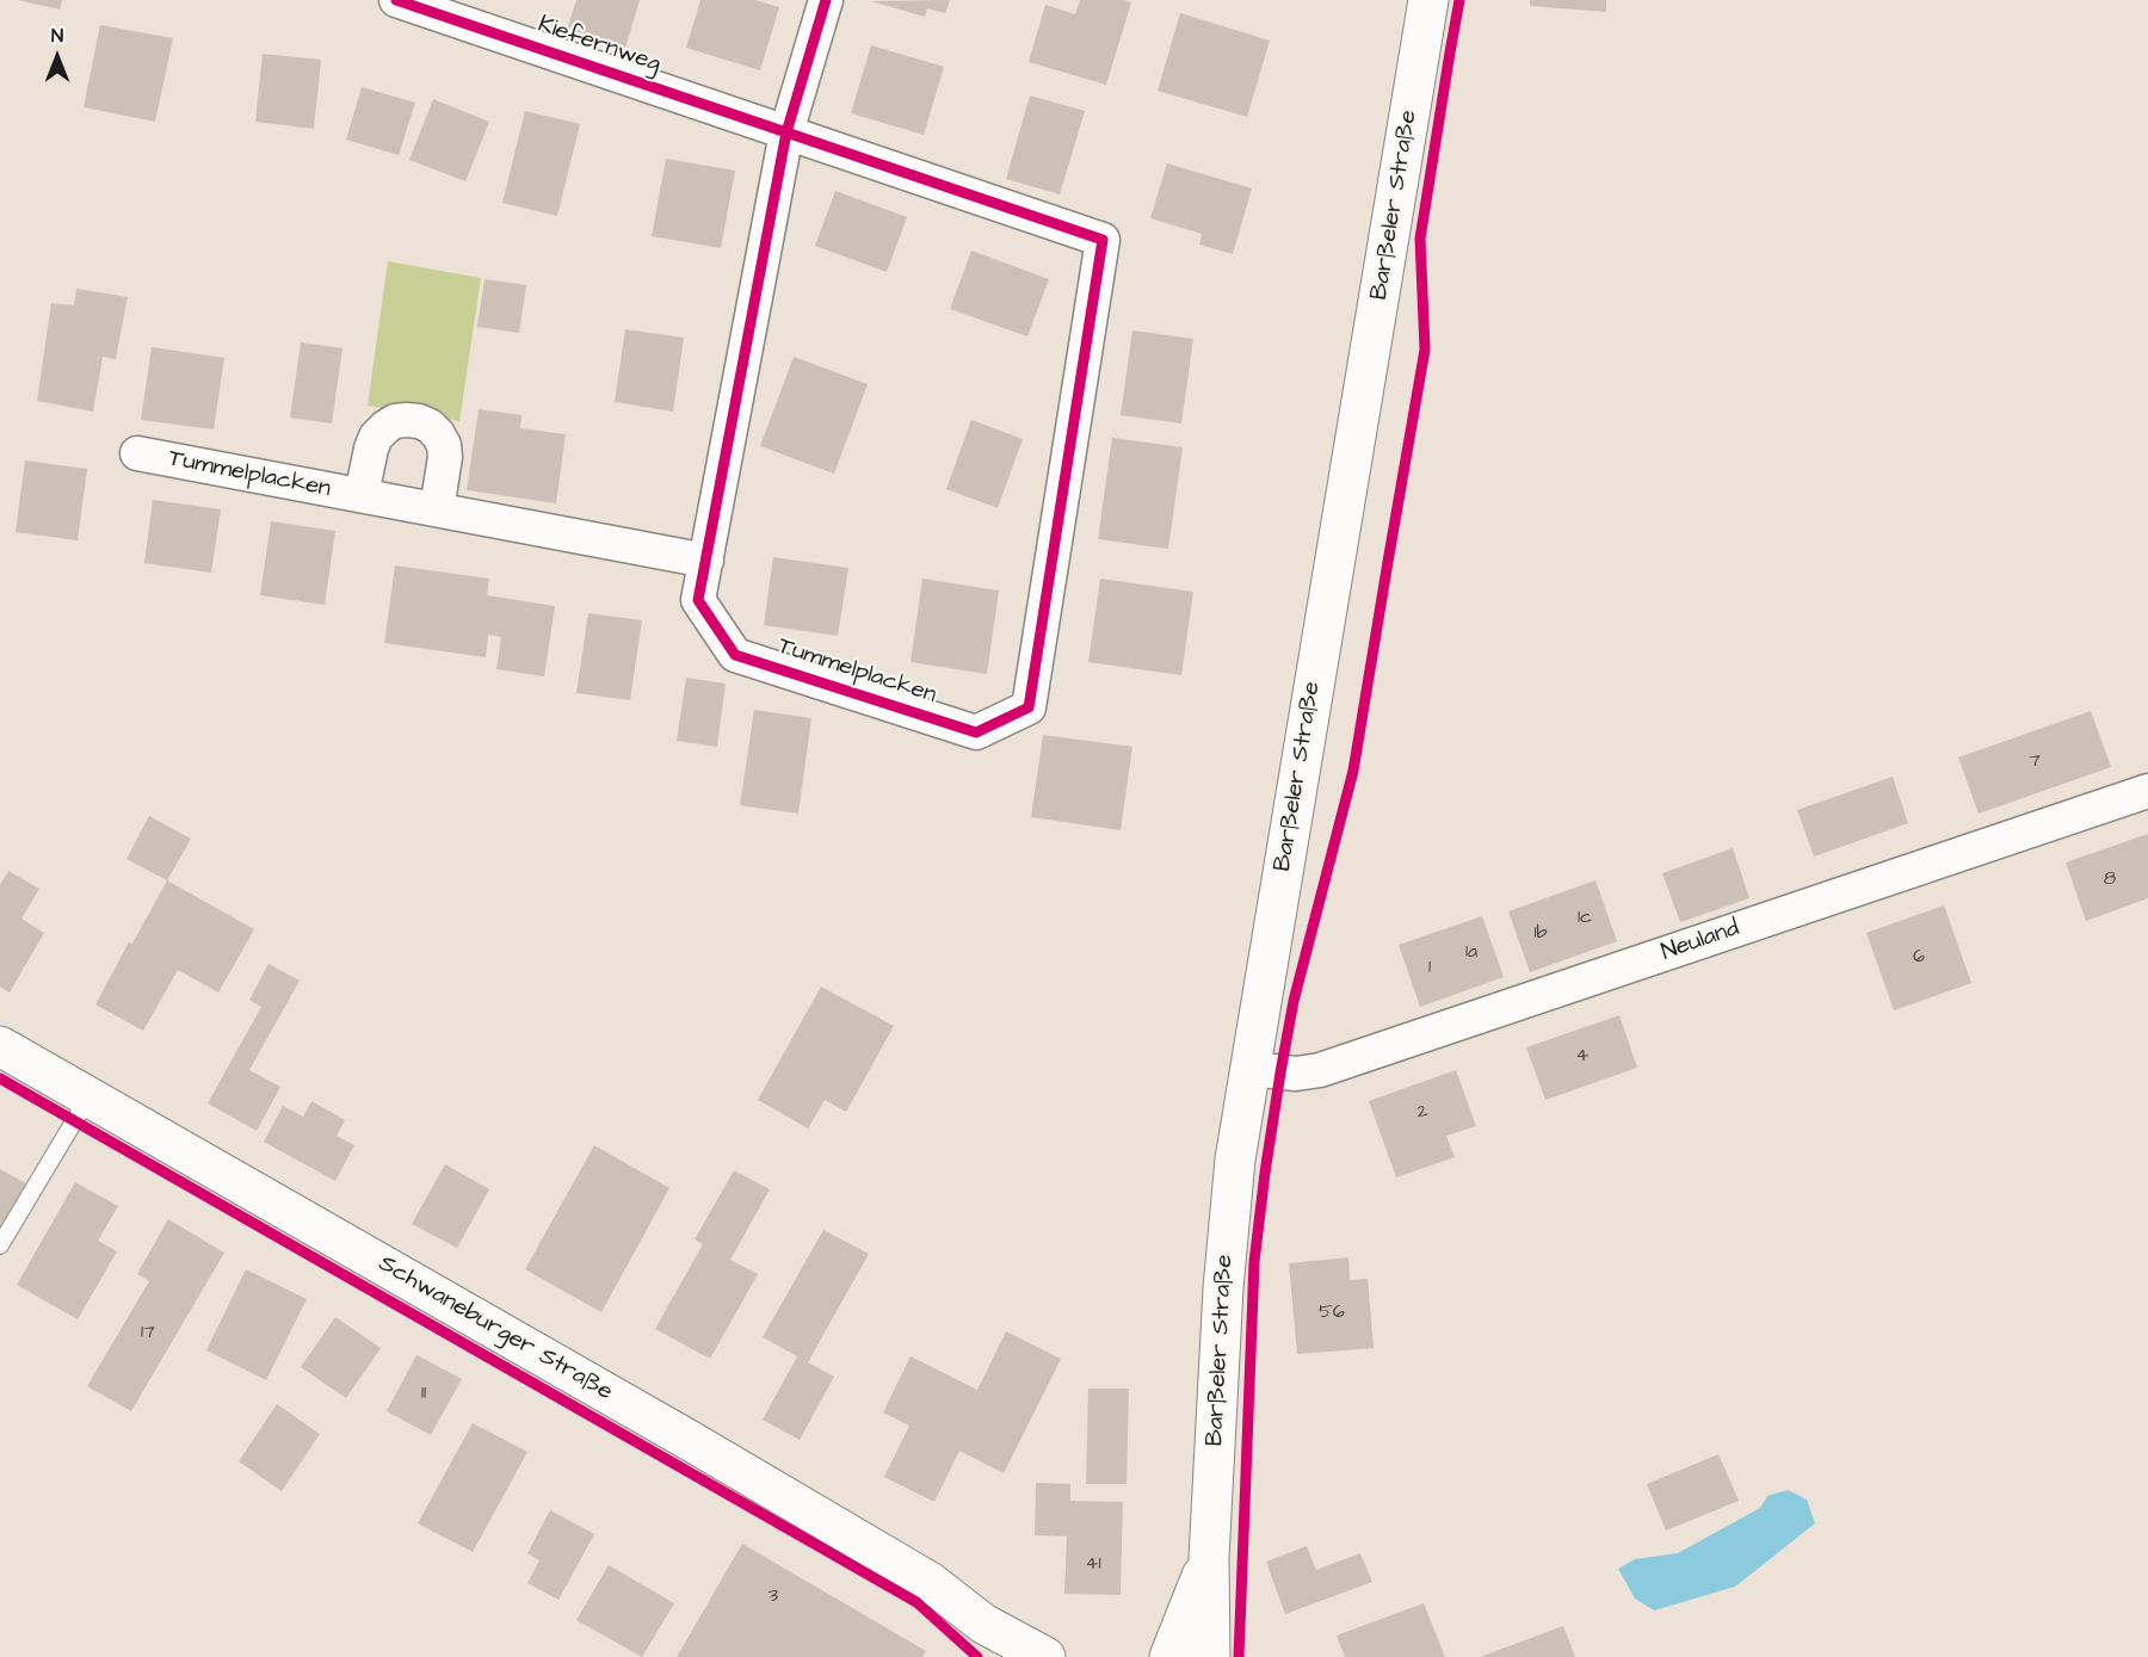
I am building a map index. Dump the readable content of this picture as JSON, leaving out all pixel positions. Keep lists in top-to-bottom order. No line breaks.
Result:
{"streets":{"main road":["Barßeler Straße","Schwaneburger Straße"],"street":["Kiefernweg","Tummelplacken","Neuland"]},"crossings":[["Kiefernweg","Tummelplacken"],["Barßeler Straße","Neuland"]],"house_numbers":["7","8","1c","1b","1a","6","1","4","2","56","17","11","41","3"],"north":"top"}
